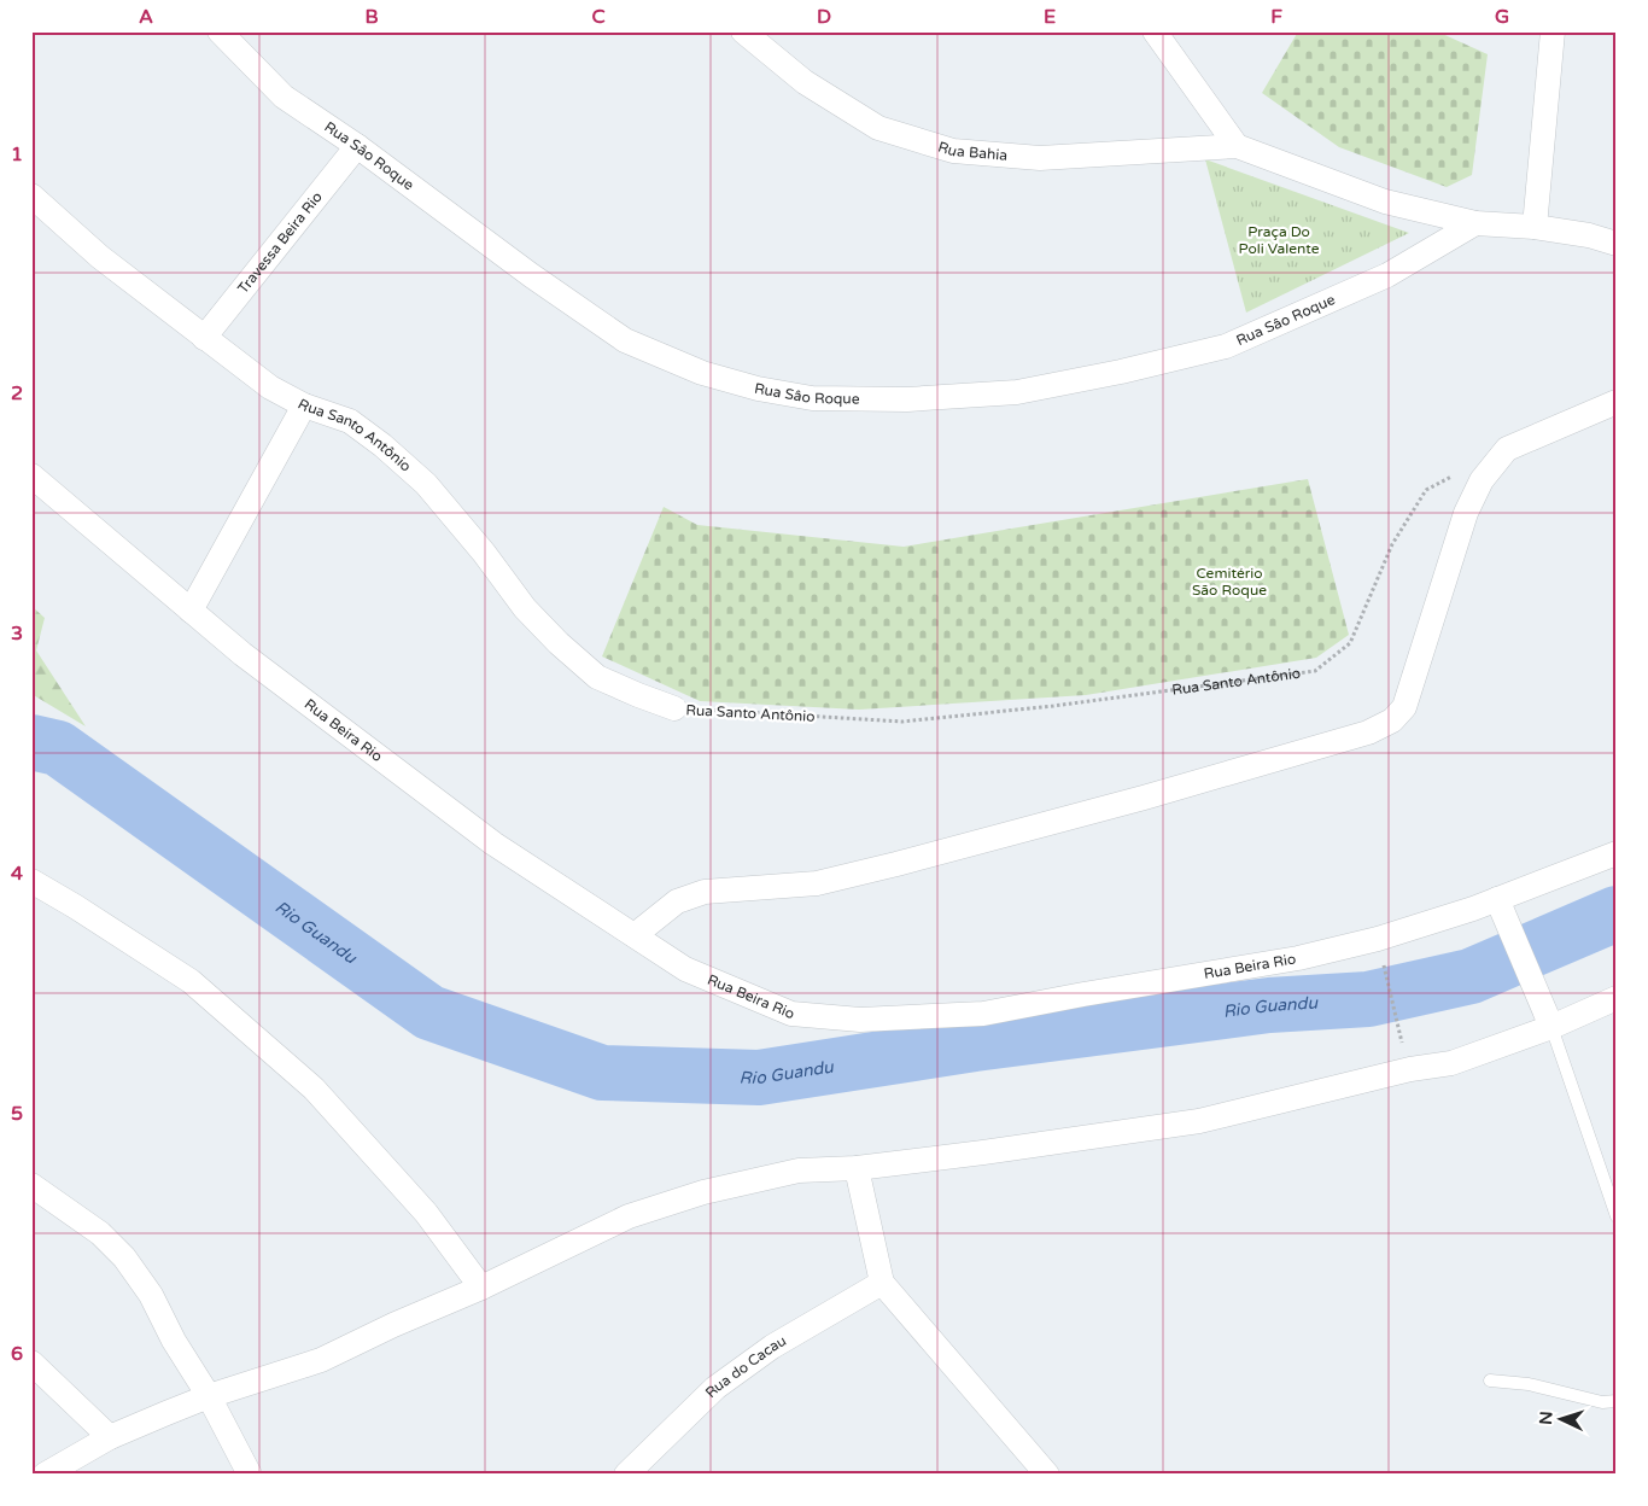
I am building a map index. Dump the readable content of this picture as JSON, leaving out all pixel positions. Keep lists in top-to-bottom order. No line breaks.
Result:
{"streets":{"street":["Rua Bahia","Rua Sâo Roque","Travessa Beira Rio","Rua Santo Antônio","Rua Beira Rio","Rua do Cacau"]},"crossings":[["Rua Sâo Roque","Travessa Beira Rio"],["Travessa Beira Rio","Rua Santo Antônio"]],"water":["Rio Guandu"],"parks":["Praça Do Poli Valente","Cemitério São Roque"],"north":"left","grid":{"columns":["A","B","C","D","E","F","G"],"rows":["1","2","3","4","5","6"]}}
